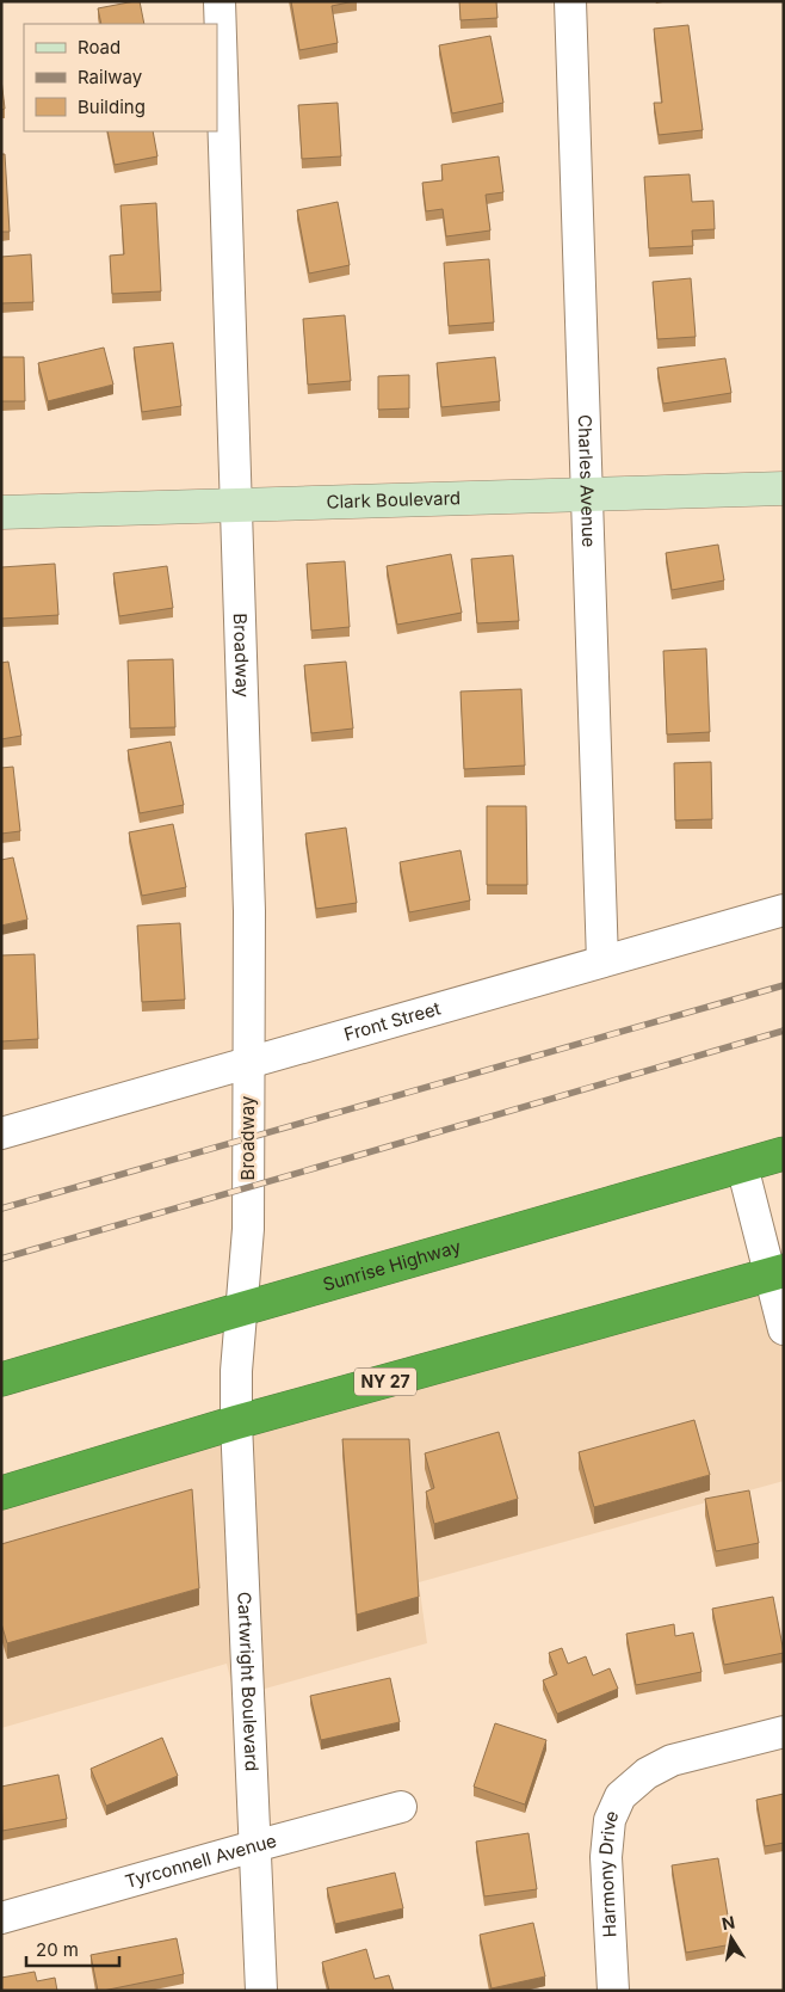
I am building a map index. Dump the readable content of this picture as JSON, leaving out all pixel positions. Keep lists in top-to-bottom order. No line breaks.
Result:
{"streets":{"highway":["Sunrise Highway","NY 27"],"street":["Charles Avenue","Clark Boulevard","Broadway","Front Street","Cartwright Boulevard","Tyrconnell Avenue","Harmony Drive"]},"crossings":[["Charles Avenue","Clark Boulevard"],["Charles Avenue","Front Street"],["Clark Boulevard","Broadway"],["Broadway","Front Street"],["Broadway","Sunrise Highway"],["Broadway","Cartwright Boulevard"],["NY 27","Cartwright Boulevard"],["Cartwright Boulevard","Tyrconnell Avenue"]],"legend":["Road","Railway","Building"],"scale_bar":"20 m","north":"top"}
